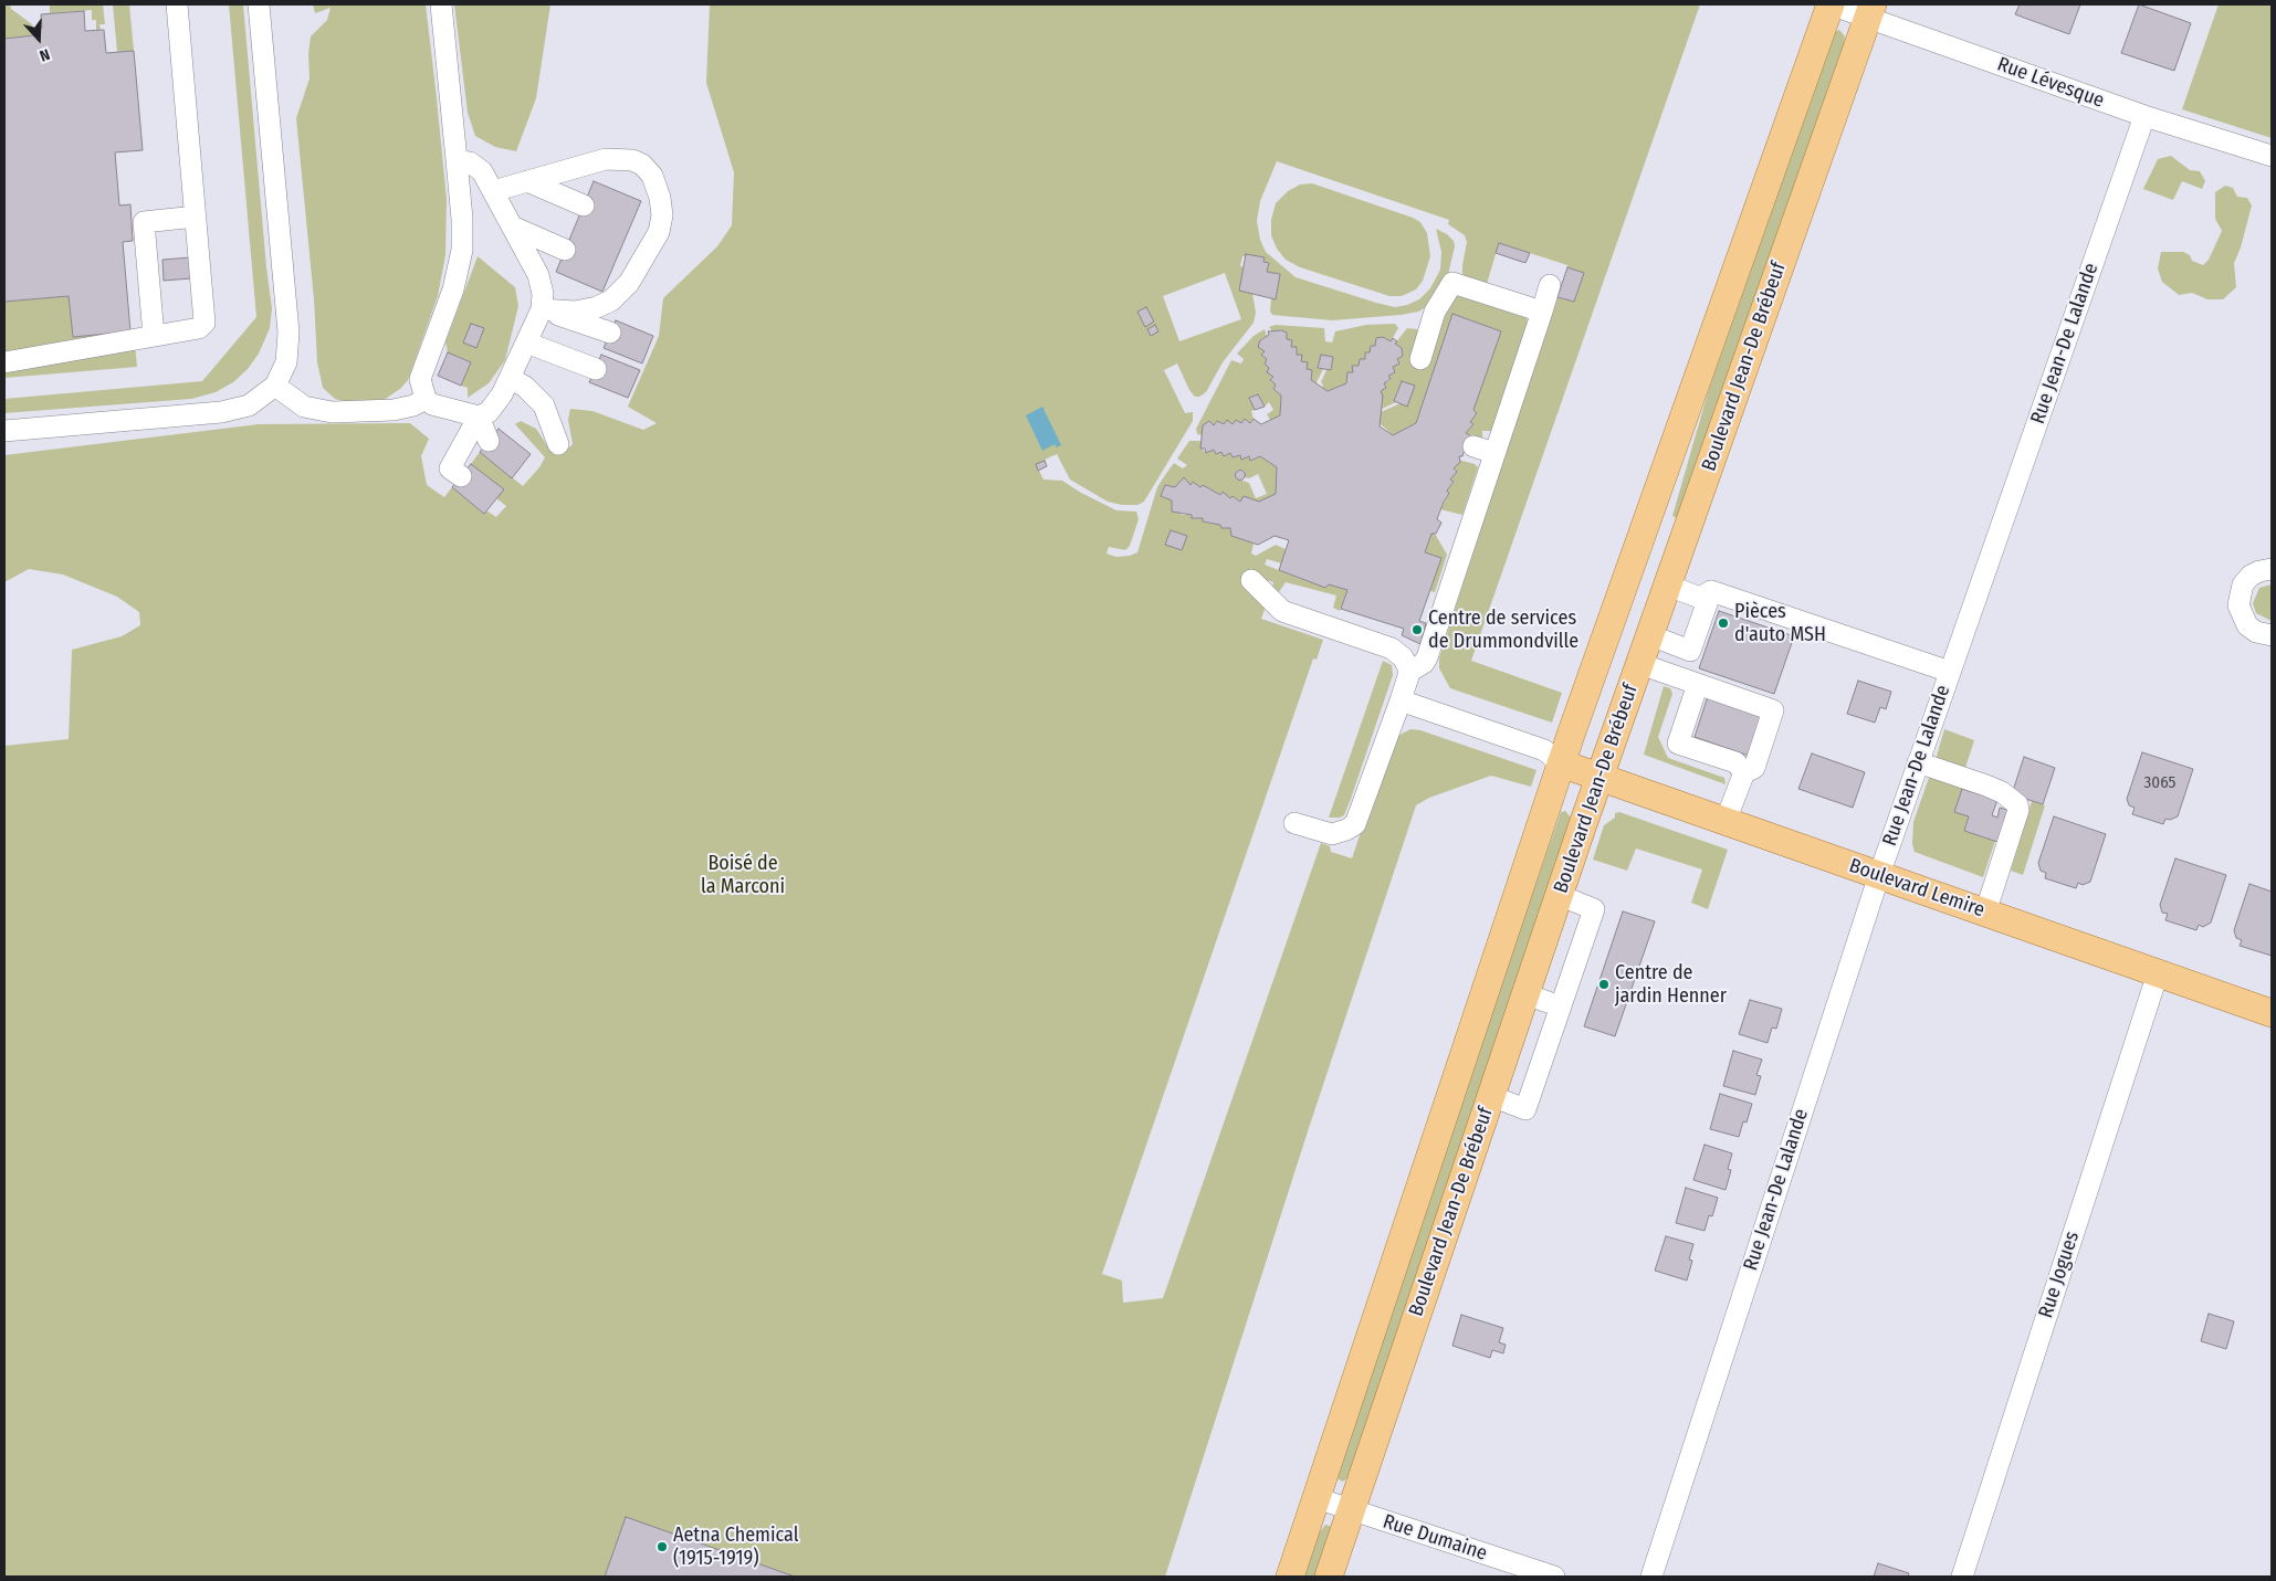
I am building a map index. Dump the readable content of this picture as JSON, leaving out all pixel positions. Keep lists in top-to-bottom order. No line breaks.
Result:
{"streets":{"main road":["Boulevard Jean-De Brébeuf","Boulevard Lemire"],"street":["Rue Lévesque","Rue Jean-De Lalande","Rue Jogues","Rue Dumaine"]},"crossings":[["Rue Lévesque","Rue Jean-De Lalande"],["Rue Lévesque","Boulevard Jean-De Brébeuf"],["Rue Jean-De Lalande","Boulevard Lemire"],["Boulevard Jean-De Brébeuf","Boulevard Lemire"],["Boulevard Jean-De Brébeuf","Rue Dumaine"],["Boulevard Lemire","Rue Jogues"]],"parks":["Boisé de la Marconi"],"places":["Pièces d'auto MSH","Centre de services de Drummondville","Centre de jardin Henner","Aetna Chemical (1915-1919)"],"house_numbers":["3065"],"north":"bottom"}
